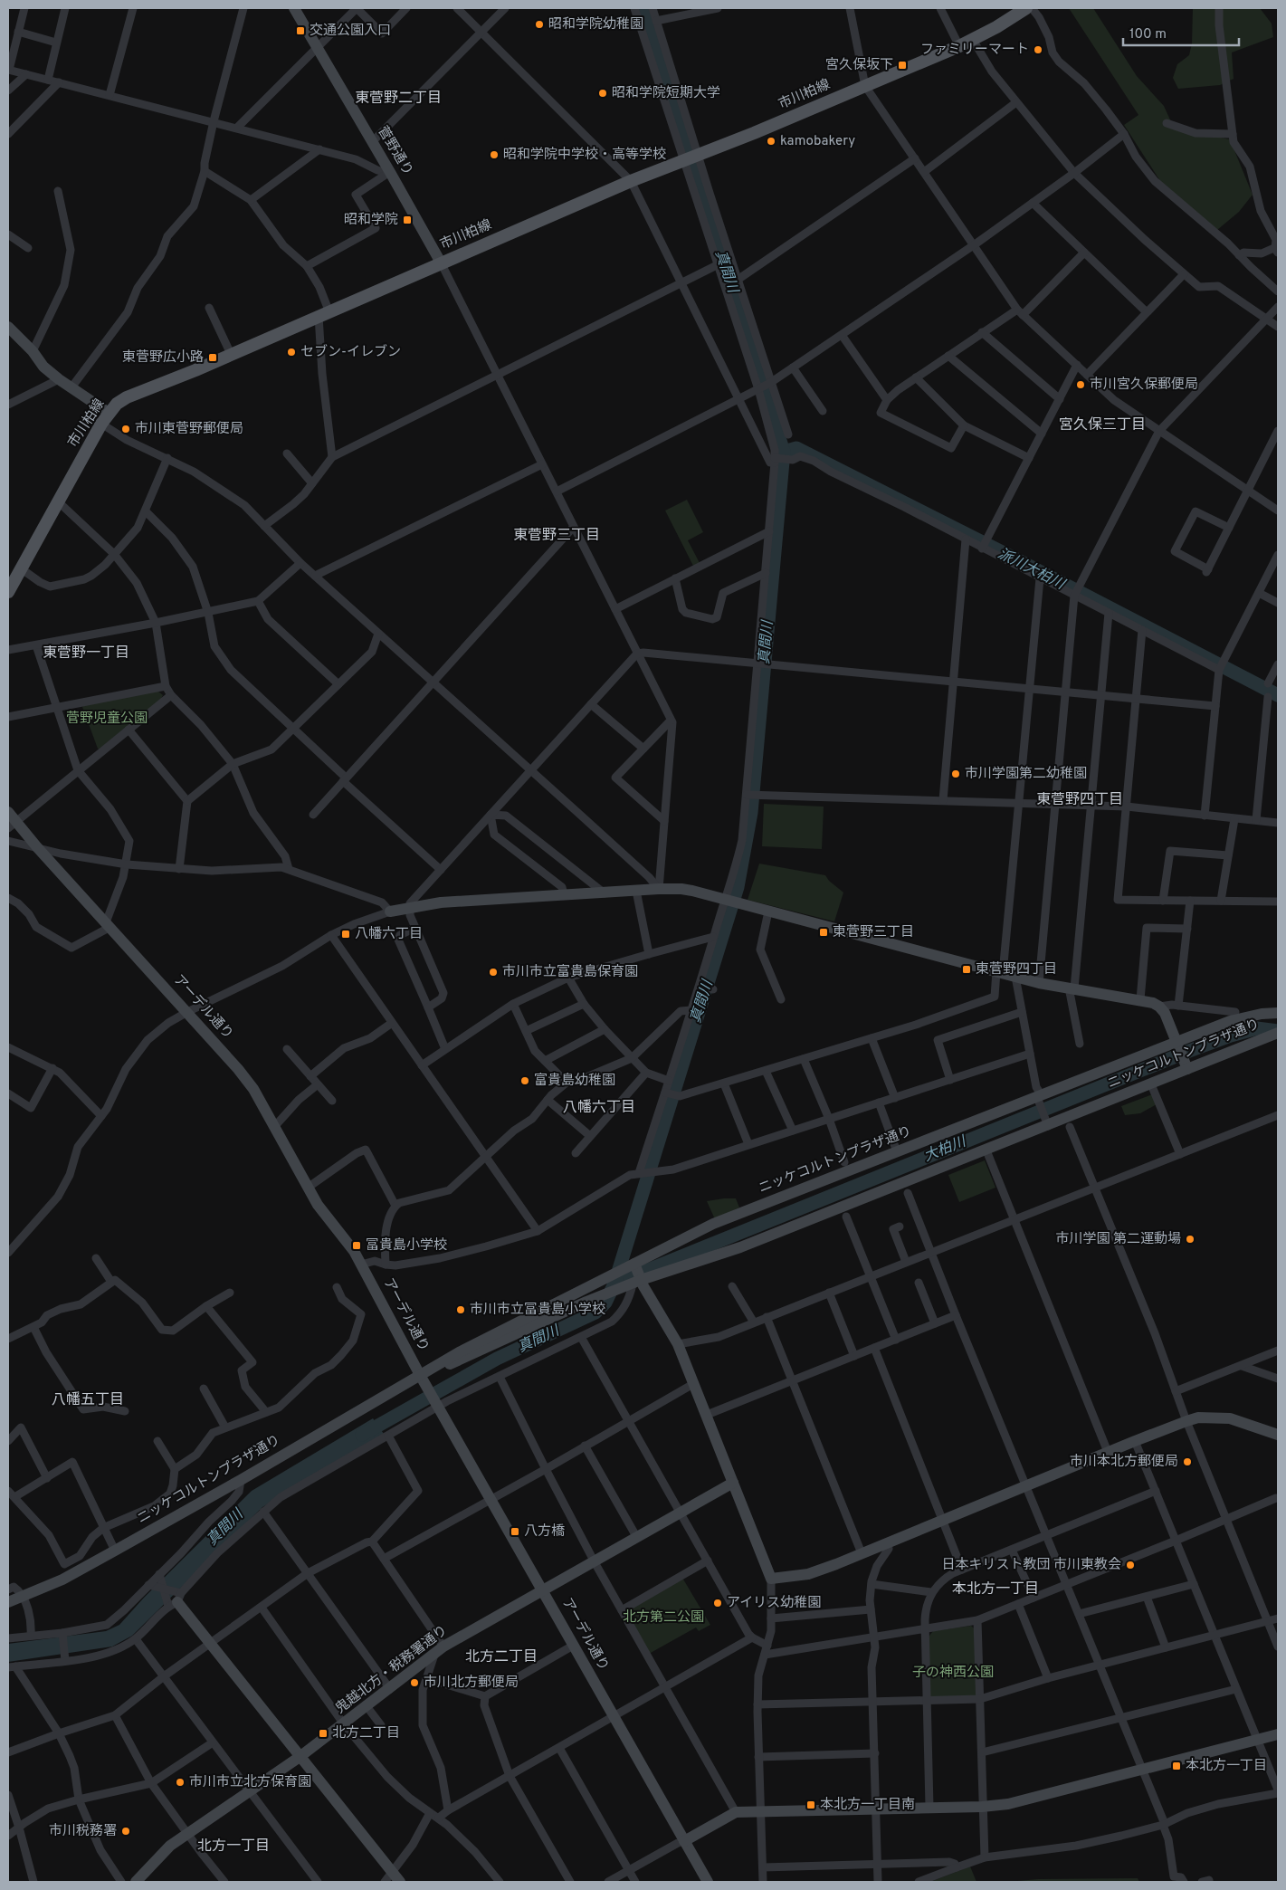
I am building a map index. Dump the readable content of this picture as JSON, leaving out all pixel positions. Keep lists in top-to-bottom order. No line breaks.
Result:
{"streets":{"main road":["市川柏線"],"street":["菅野通り","アーデル通り","ニッケコルトンプラザ通り","鬼越北方・税務署通り"]},"crossings":[["市川柏線","菅野通り"],["アーデル通り","ニッケコルトンプラザ通り"],["アーデル通り","鬼越北方・税務署通り"]],"districts":["東菅野二丁目","宮久保三丁目","東菅野三丁目","東菅野一丁目","東菅野四丁目","八幡六丁目","八幡五丁目","本北方一丁目","北方二丁目","北方一丁目"],"water":["真間川","派川大柏川","大柏川"],"parks":["菅野児童公園","北方第二公園","子の神西公園"],"places":{"other":["昭和学院幼稚園","ファミリーマート","昭和学院短期大学","kamobakery","昭和学院中学校・高等学校","セブン-イレブン","市川宮久保郵便局","市川東菅野郵便局","市川学園第二幼稚園","市川市立富貴島保育園","富貴島幼稚園","市川学園 第二運動場","市川市立冨貴島小学校","市川本北方郵便局","日本キリスト教団 市川東教会","アイリス幼稚園","市川北方郵便局","市川市立北方保育園","市川税務署"],"transit":["交通公園入口","宮久保坂下","昭和学院","東菅野広小路","東菅野三丁目","八幡六丁目","東菅野四丁目","冨貴島小学校","八方橋","北方二丁目","本北方一丁目","本北方一丁目南"]},"scale_bar":"100 m"}
